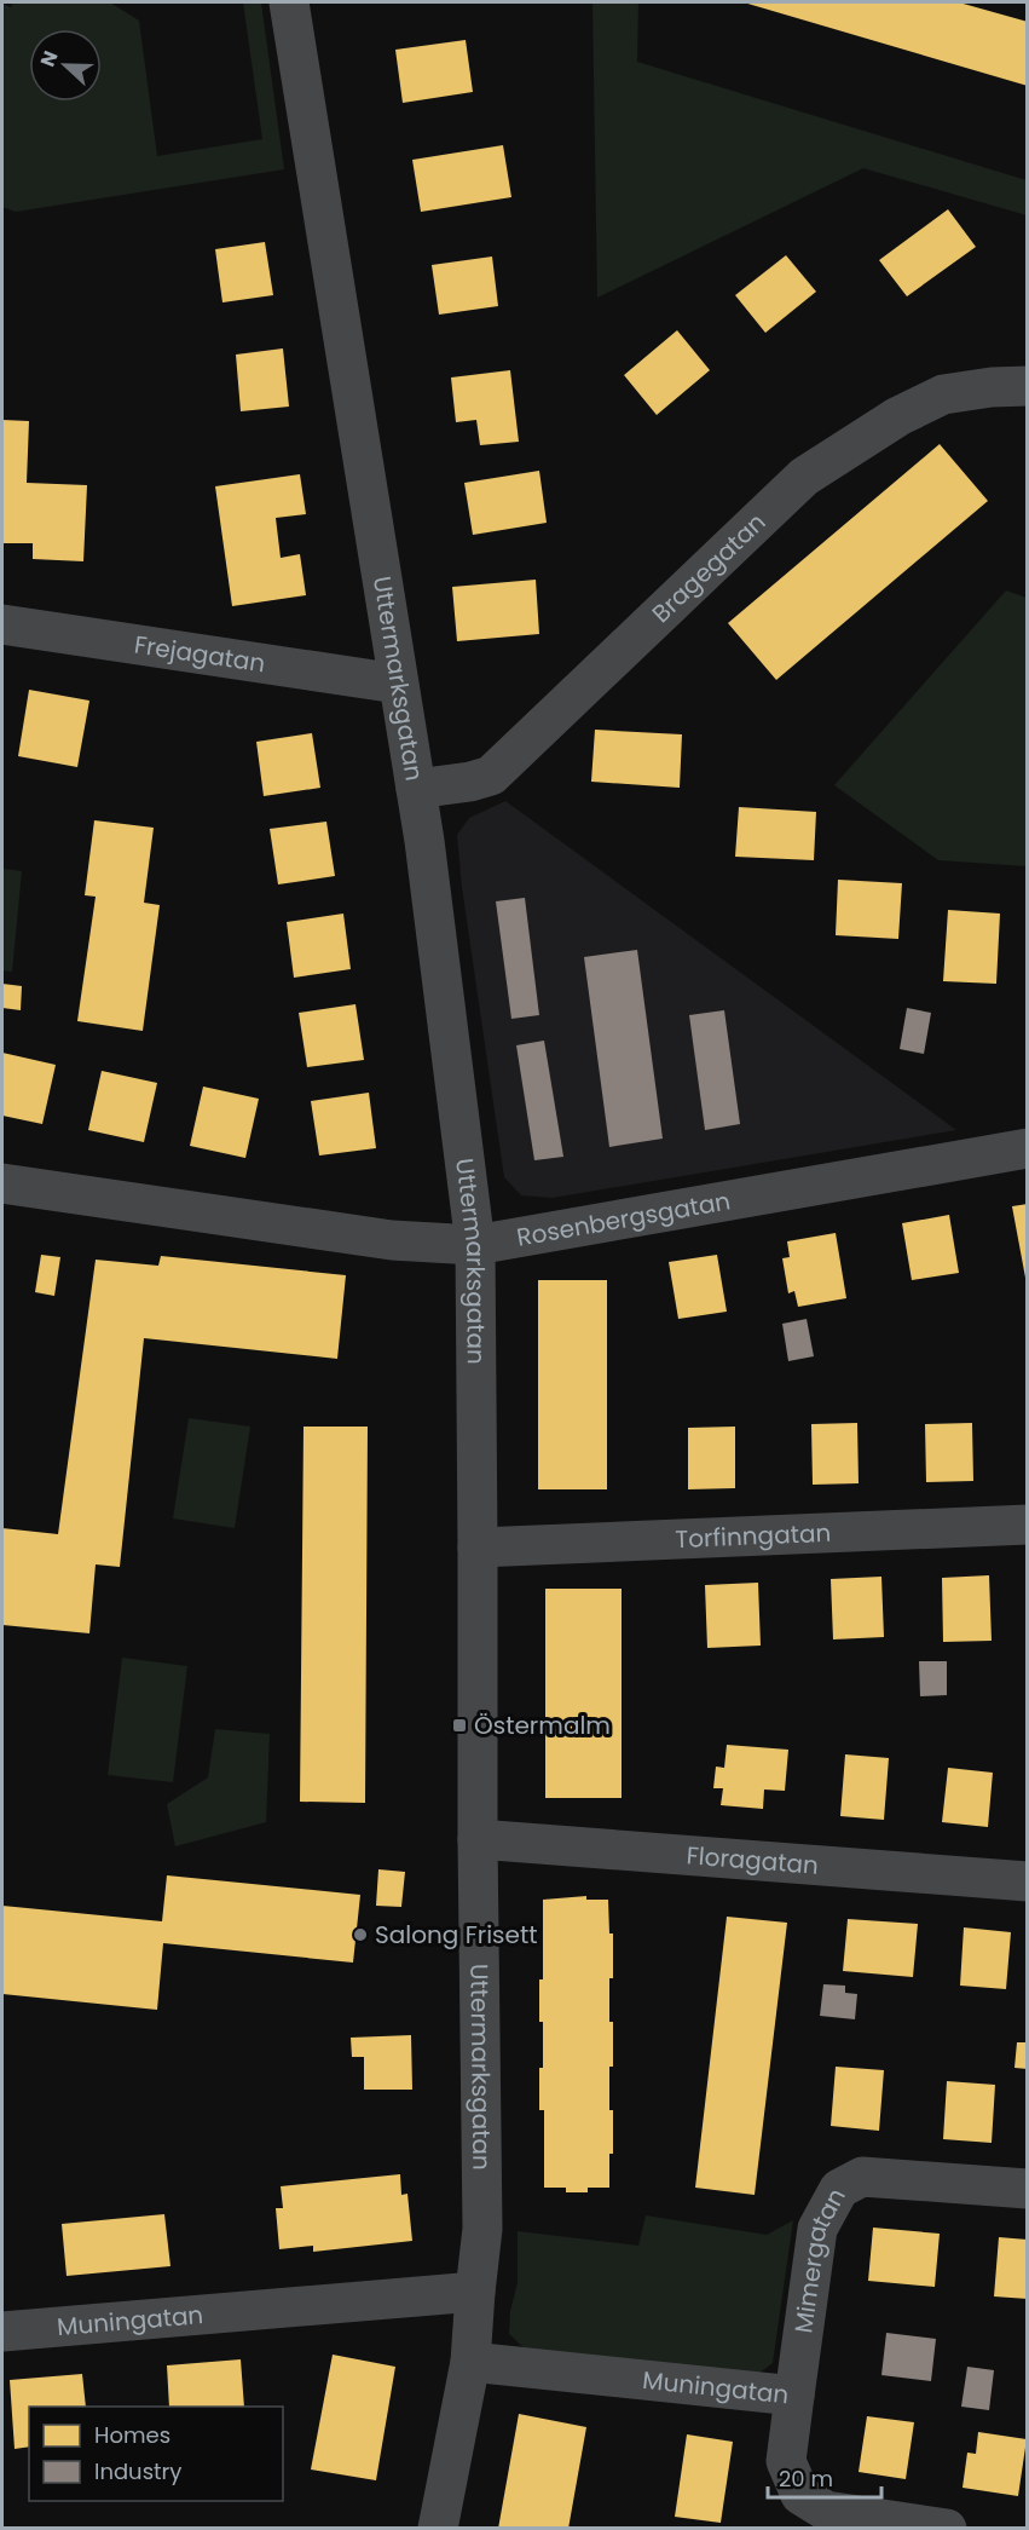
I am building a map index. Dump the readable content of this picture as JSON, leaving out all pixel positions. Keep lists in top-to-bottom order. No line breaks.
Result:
{"streets":{"street":["Bragegatan","Frejagatan","Uttermarksgatan","Rosenbergsgatan","Torfinngatan","Floragatan","Mimergatan","Muningatan"]},"crossings":[["Bragegatan","Uttermarksgatan"],["Frejagatan","Uttermarksgatan"],["Uttermarksgatan","Rosenbergsgatan"],["Uttermarksgatan","Torfinngatan"],["Uttermarksgatan","Floragatan"],["Uttermarksgatan","Muningatan"],["Mimergatan","Muningatan"]],"places":{"transit":["Östermalm"],"other":["Salong Frisett"]},"legend":["Homes","Industry"],"scale_bar":"20 m","north":"left"}
